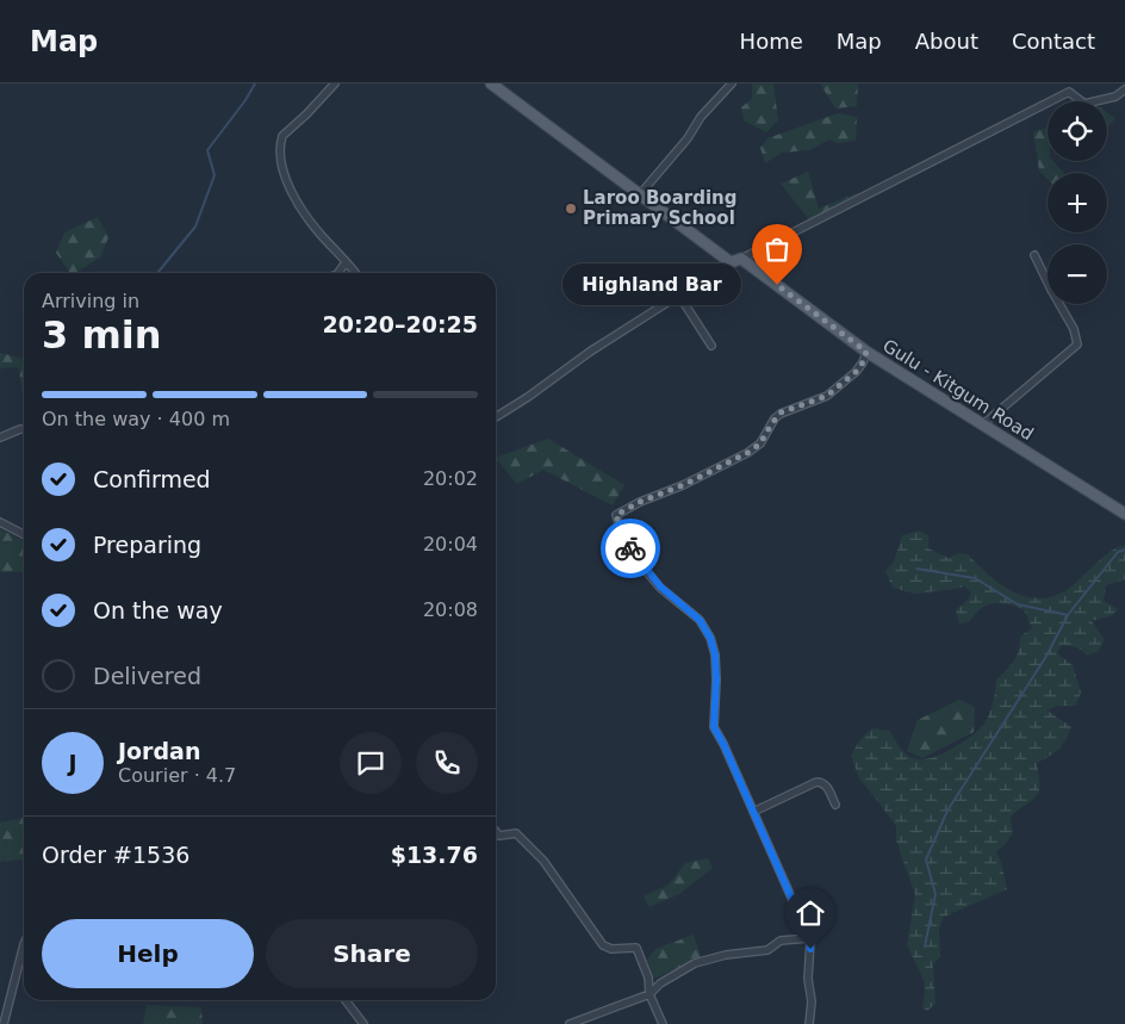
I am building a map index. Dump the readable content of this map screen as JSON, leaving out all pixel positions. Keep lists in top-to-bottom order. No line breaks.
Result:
{"streets":{"main road":["Gulu - Kitgum Road"]},"places":["Laroo Boarding Primary School","Highland Bar"],"page":{"header":"Map","nav":["Home","Map","About","Contact"],"map_buttons":["+","−"],"bubble":"Highland Bar","heading":["3 min","Arriving in","20:20–20:25"],"panel":["Jordan","Courier · 4.7","Order #1536","$13.76"],"bar":"On the way · 400 m","list":[["Confirmed","20:02"],["Preparing","20:04"],["On the way","20:08"],"Delivered"],"round":"J","buttons":["Help","Share"]}}
